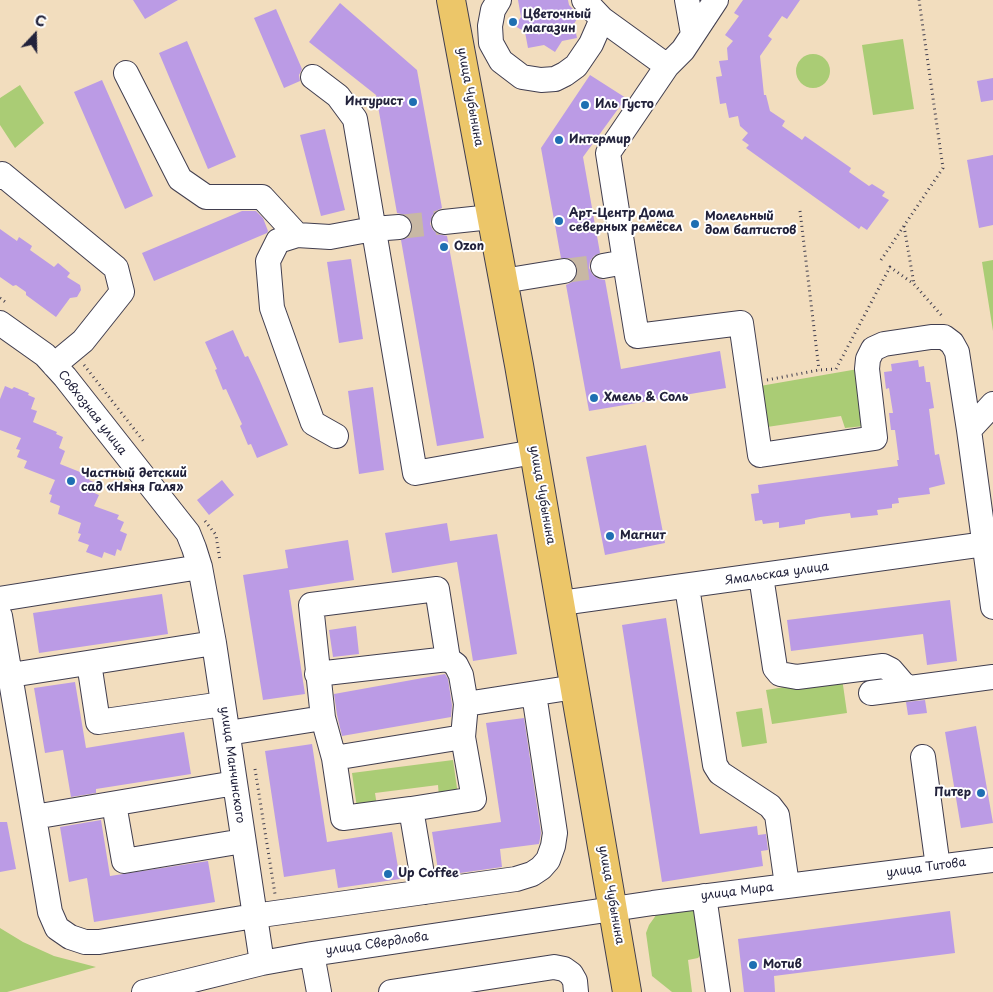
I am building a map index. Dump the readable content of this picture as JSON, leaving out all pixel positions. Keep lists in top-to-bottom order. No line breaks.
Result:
{"streets":{"main road":["улица Чубынина"],"street":["Совхозная улица","Ямальская улица","улица Манчинского","улица Титова","улица Мира","улица Свердлова"]},"crossings":[["улица Чубынина","Ямальская улица"],["улица Чубынина","улица Мира"],["улица Чубынина","улица Свердлова"],["Совхозная улица","улица Манчинского"],["улица Манчинского","улица Свердлова"],["улица Титова","улица Мира"],["улица Мира","улица Свердлова"]],"places":["Цветочный магазин","Интурист","Иль Густо","Интермир","Арт-Центр Дома северных ремёсел","Молельный дом баптистов","Ozon","Хмель & Соль","Частный детский сад «Няня Галя»","Магнит","Питер","Up Coffee","Мотив"],"north":"top"}
